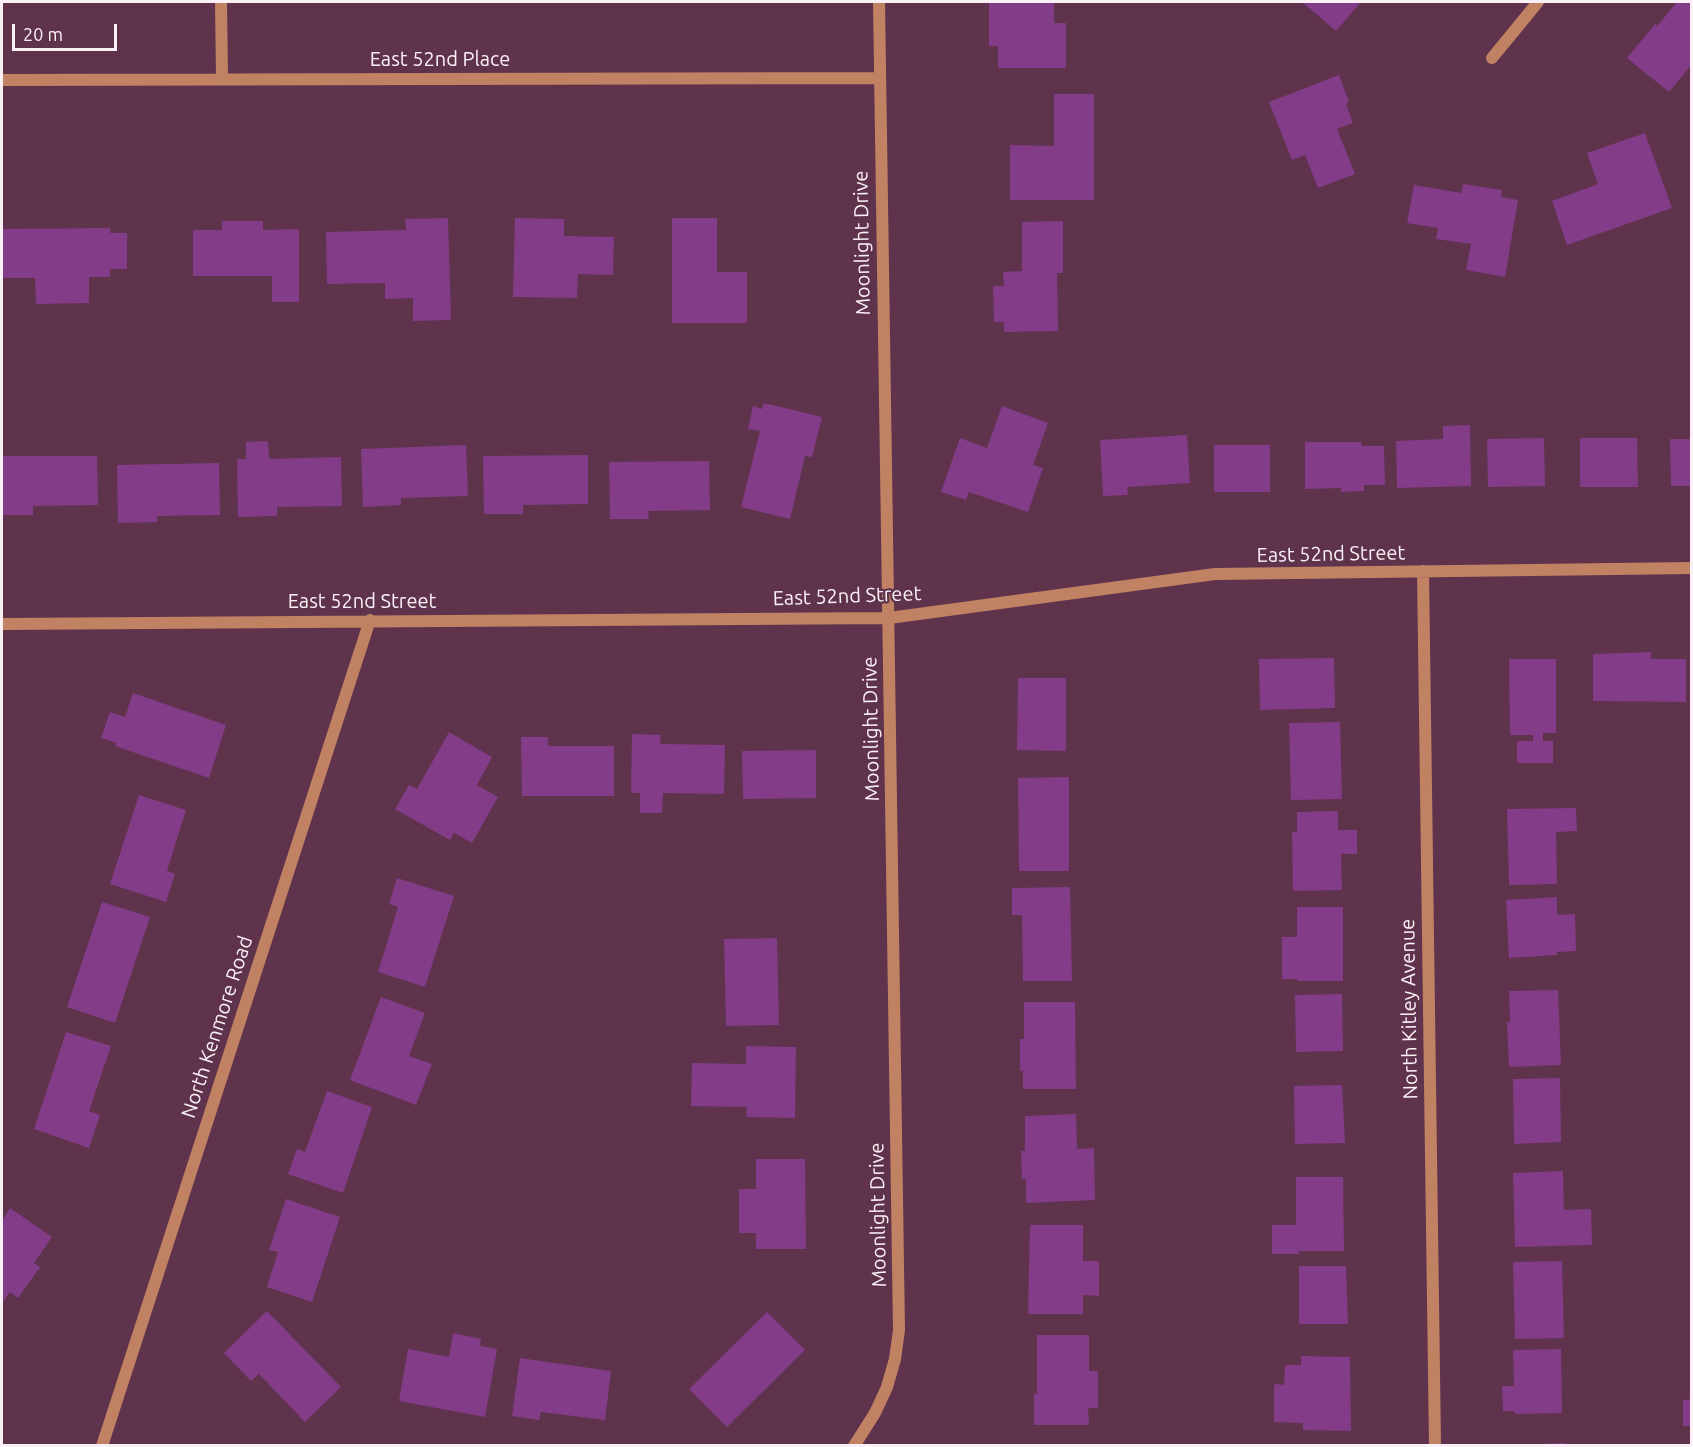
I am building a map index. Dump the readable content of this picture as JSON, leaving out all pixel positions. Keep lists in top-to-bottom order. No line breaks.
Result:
{"streets":{"street":["East 52nd Place","Moonlight Drive","East 52nd Street","North Kitley Avenue","North Kenmore Road"]},"crossings":[["East 52nd Place","Moonlight Drive"],["Moonlight Drive","East 52nd Street"],["East 52nd Street","North Kitley Avenue"],["East 52nd Street","North Kenmore Road"]],"scale_bar":"20 m"}
